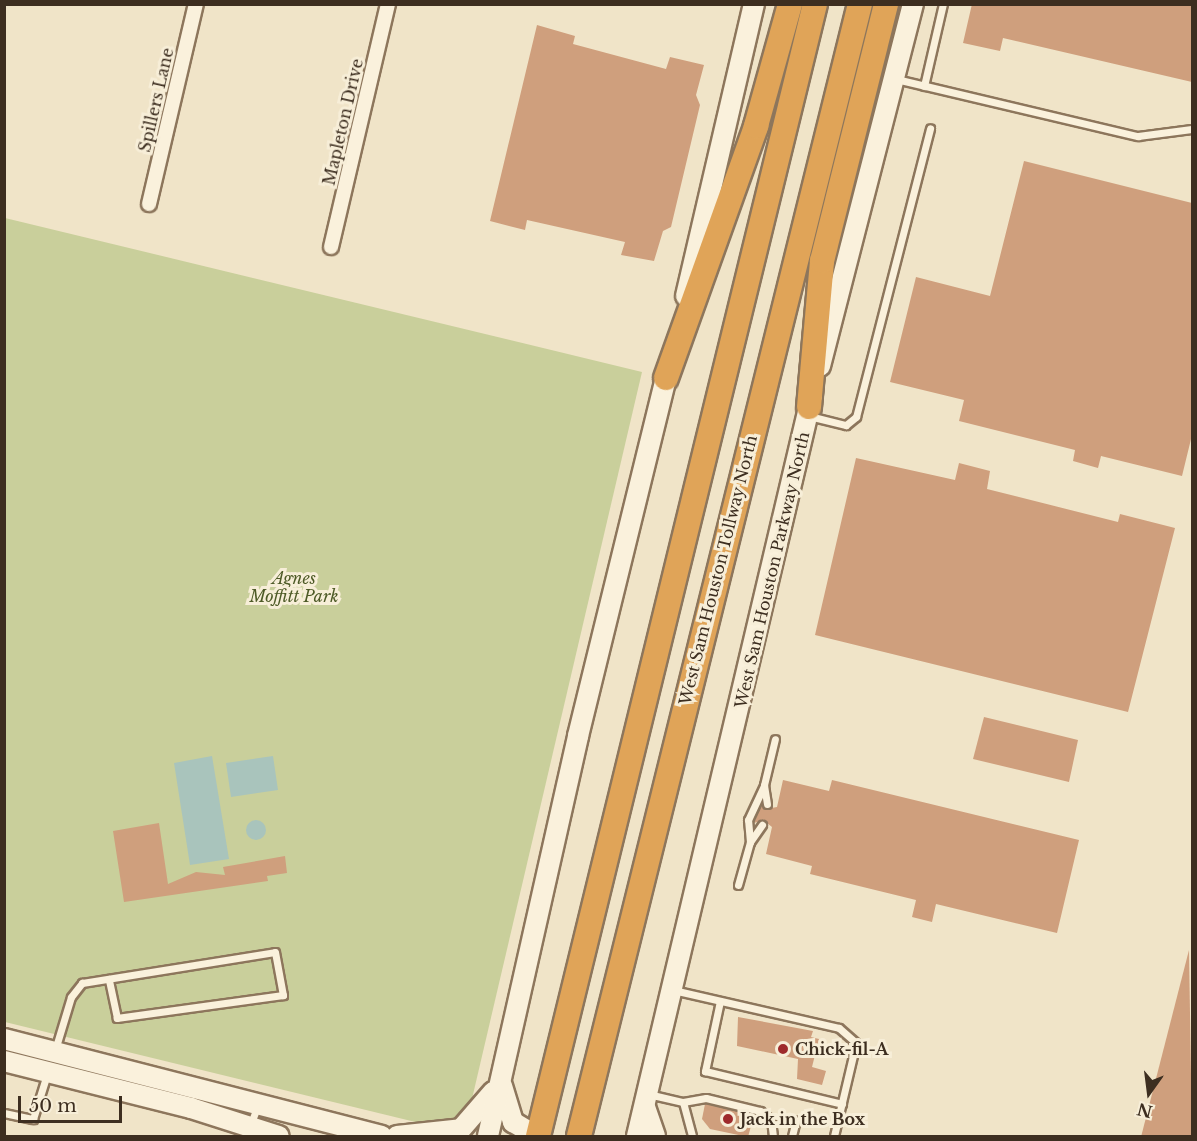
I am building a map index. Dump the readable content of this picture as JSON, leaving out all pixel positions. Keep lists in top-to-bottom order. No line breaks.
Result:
{"streets":{"highway":["West Sam Houston Tollway North"],"main road":["West Sam Houston Parkway North"],"street":["Spillers Lane","Mapleton Drive"]},"parks":["Agnes Moffitt Park"],"places":["Chick-fil-A","Jack in the Box"],"scale_bar":"50 m","north":"bottom"}
